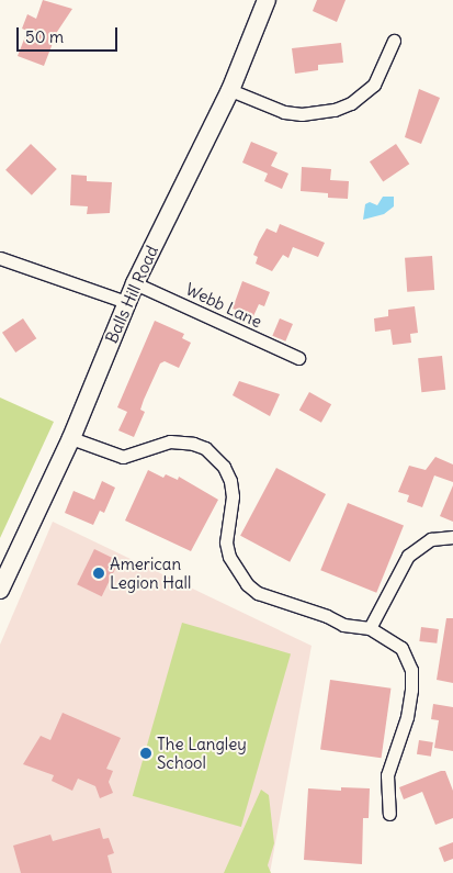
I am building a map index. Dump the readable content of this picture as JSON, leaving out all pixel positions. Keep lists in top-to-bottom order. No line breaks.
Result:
{"streets":{"street":["Balls Hill Road","Webb Lane"]},"crossings":[["Balls Hill Road","Webb Lane"]],"places":["American Legion Hall","The Langley School"],"scale_bar":"50 m"}
